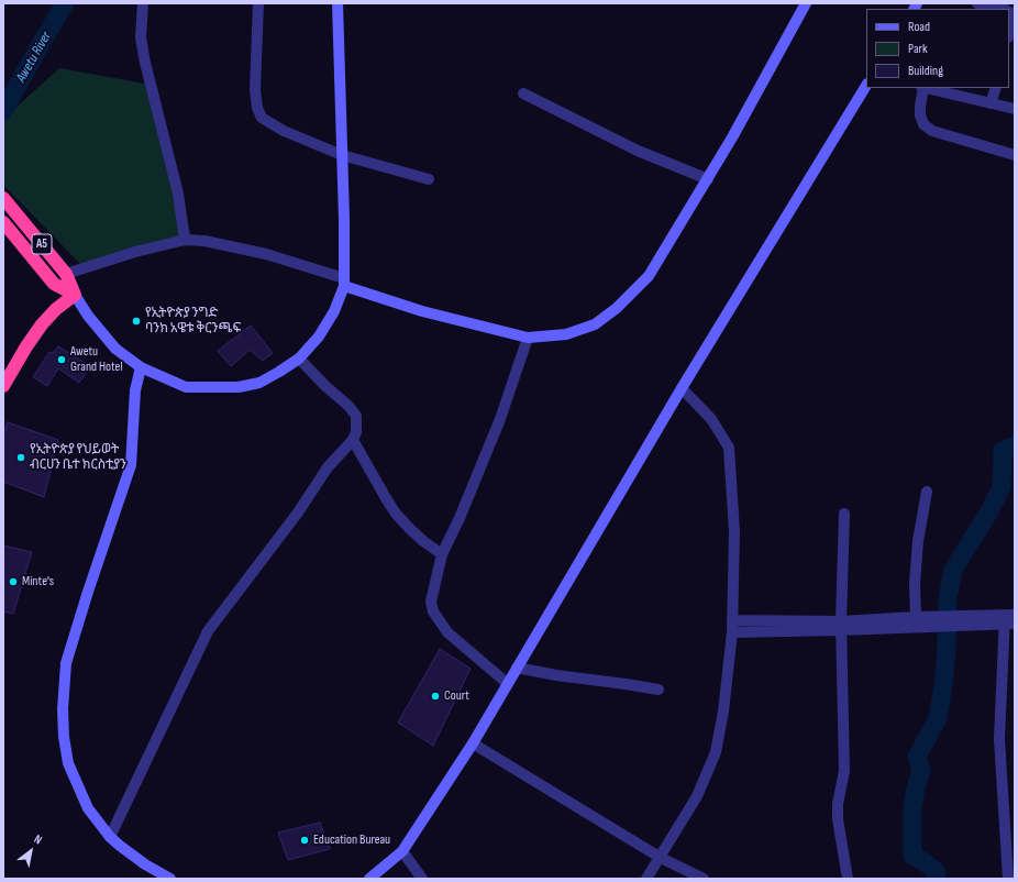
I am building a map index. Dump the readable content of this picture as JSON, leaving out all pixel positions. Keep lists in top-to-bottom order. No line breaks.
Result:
{"streets":{"highway":["A5"]},"water":["Awetu River"],"places":["የኢትዮጵያ ንግድ ባንክ አዌቱ ቅርንጫፍ","Awetu Grand Hotel","የኢትዮጵያ የህይወት ብርሀን ቤተ ክርስቲያን","Minte's","Court","Education Bureau"],"legend":["Road","Park","Building"],"north":"top right"}
